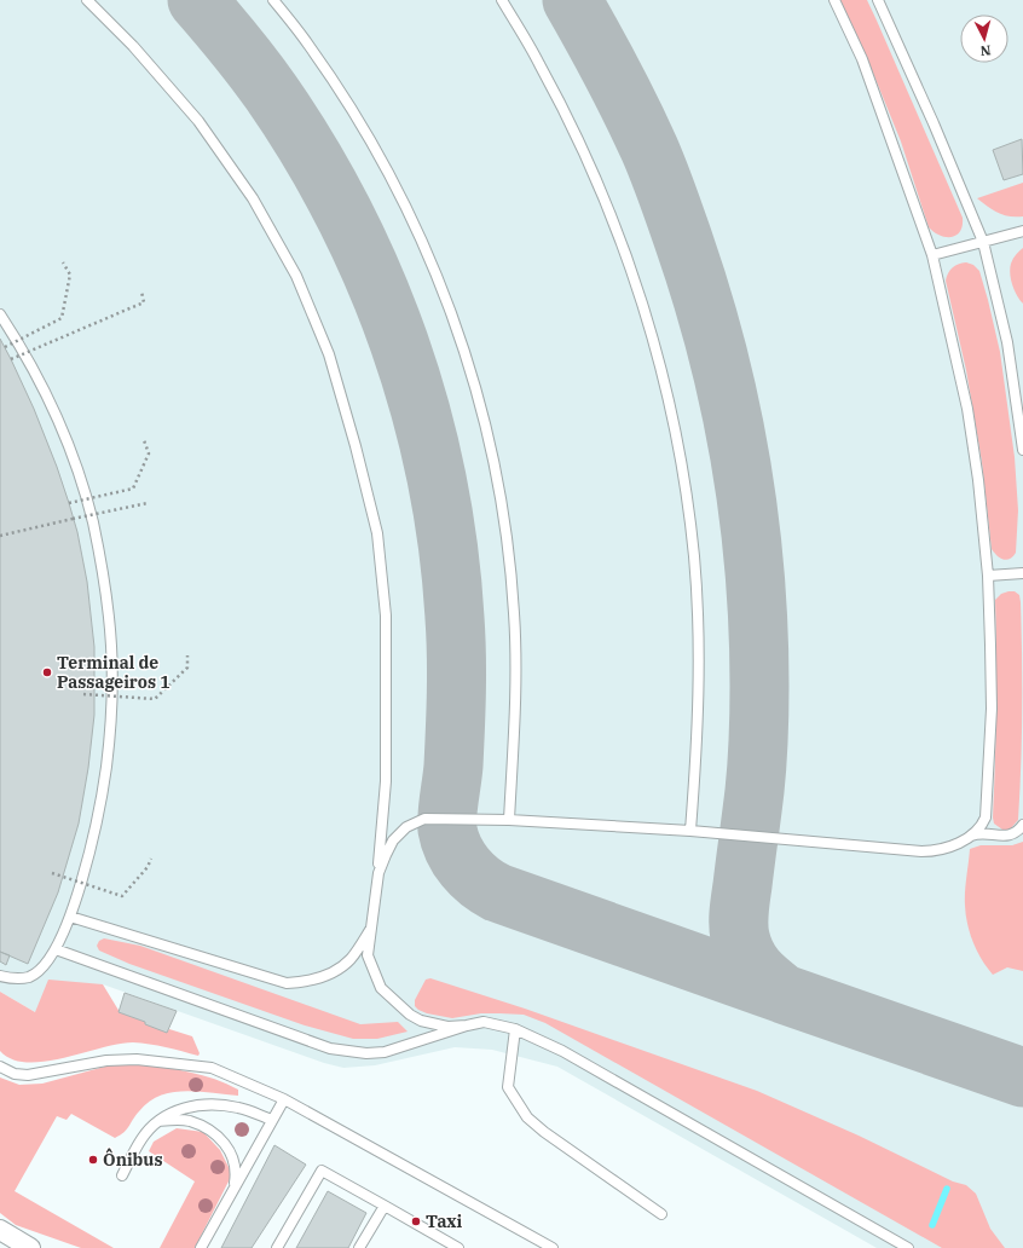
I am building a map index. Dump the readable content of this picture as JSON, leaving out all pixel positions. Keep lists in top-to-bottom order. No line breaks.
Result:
{"places":["Terminal de Passageiros 1","Ônibus","Taxi"],"north":"bottom"}
